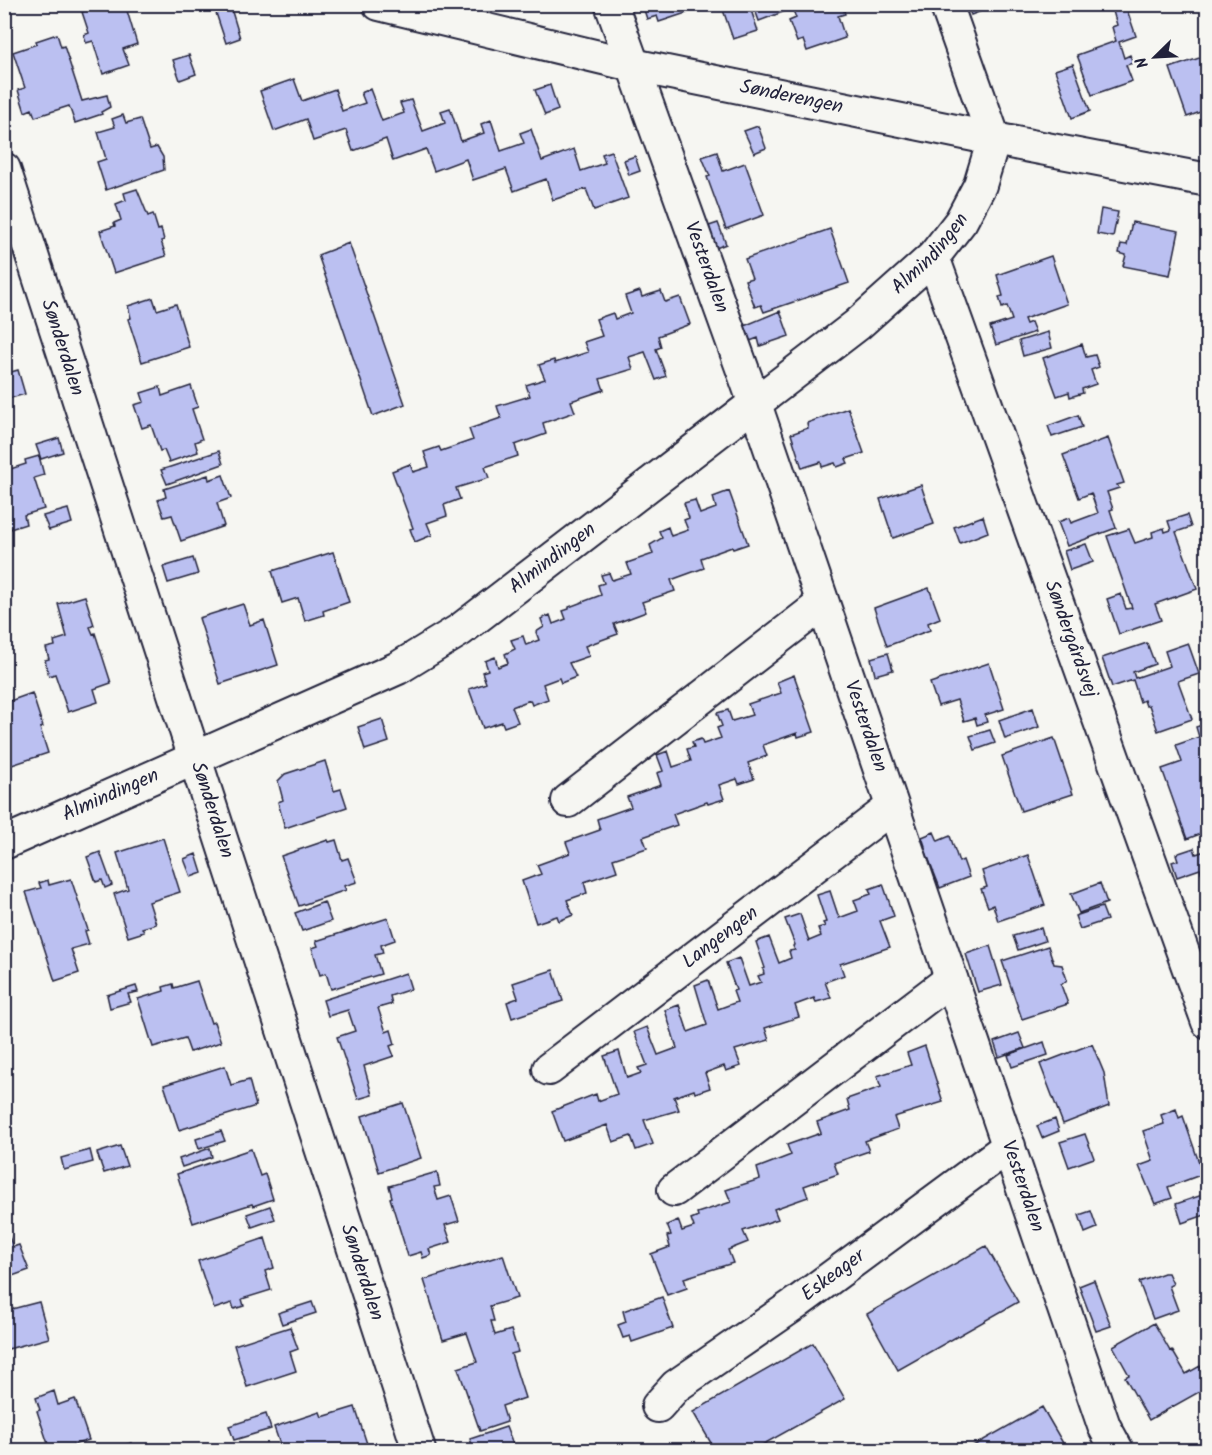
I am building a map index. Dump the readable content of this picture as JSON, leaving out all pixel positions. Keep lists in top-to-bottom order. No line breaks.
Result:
{"streets":{"street":["Sønderengen","Almindingen","Vesterdalen","Sønderdalen","Søndergårdsvej","Langengen","Eskeager"]},"crossings":[["Sønderengen","Almindingen"],["Sønderengen","Vesterdalen"],["Almindingen","Vesterdalen"],["Almindingen","Sønderdalen"],["Almindingen","Søndergårdsvej"],["Vesterdalen","Langengen"],["Vesterdalen","Eskeager"]],"north":"bottom left"}
